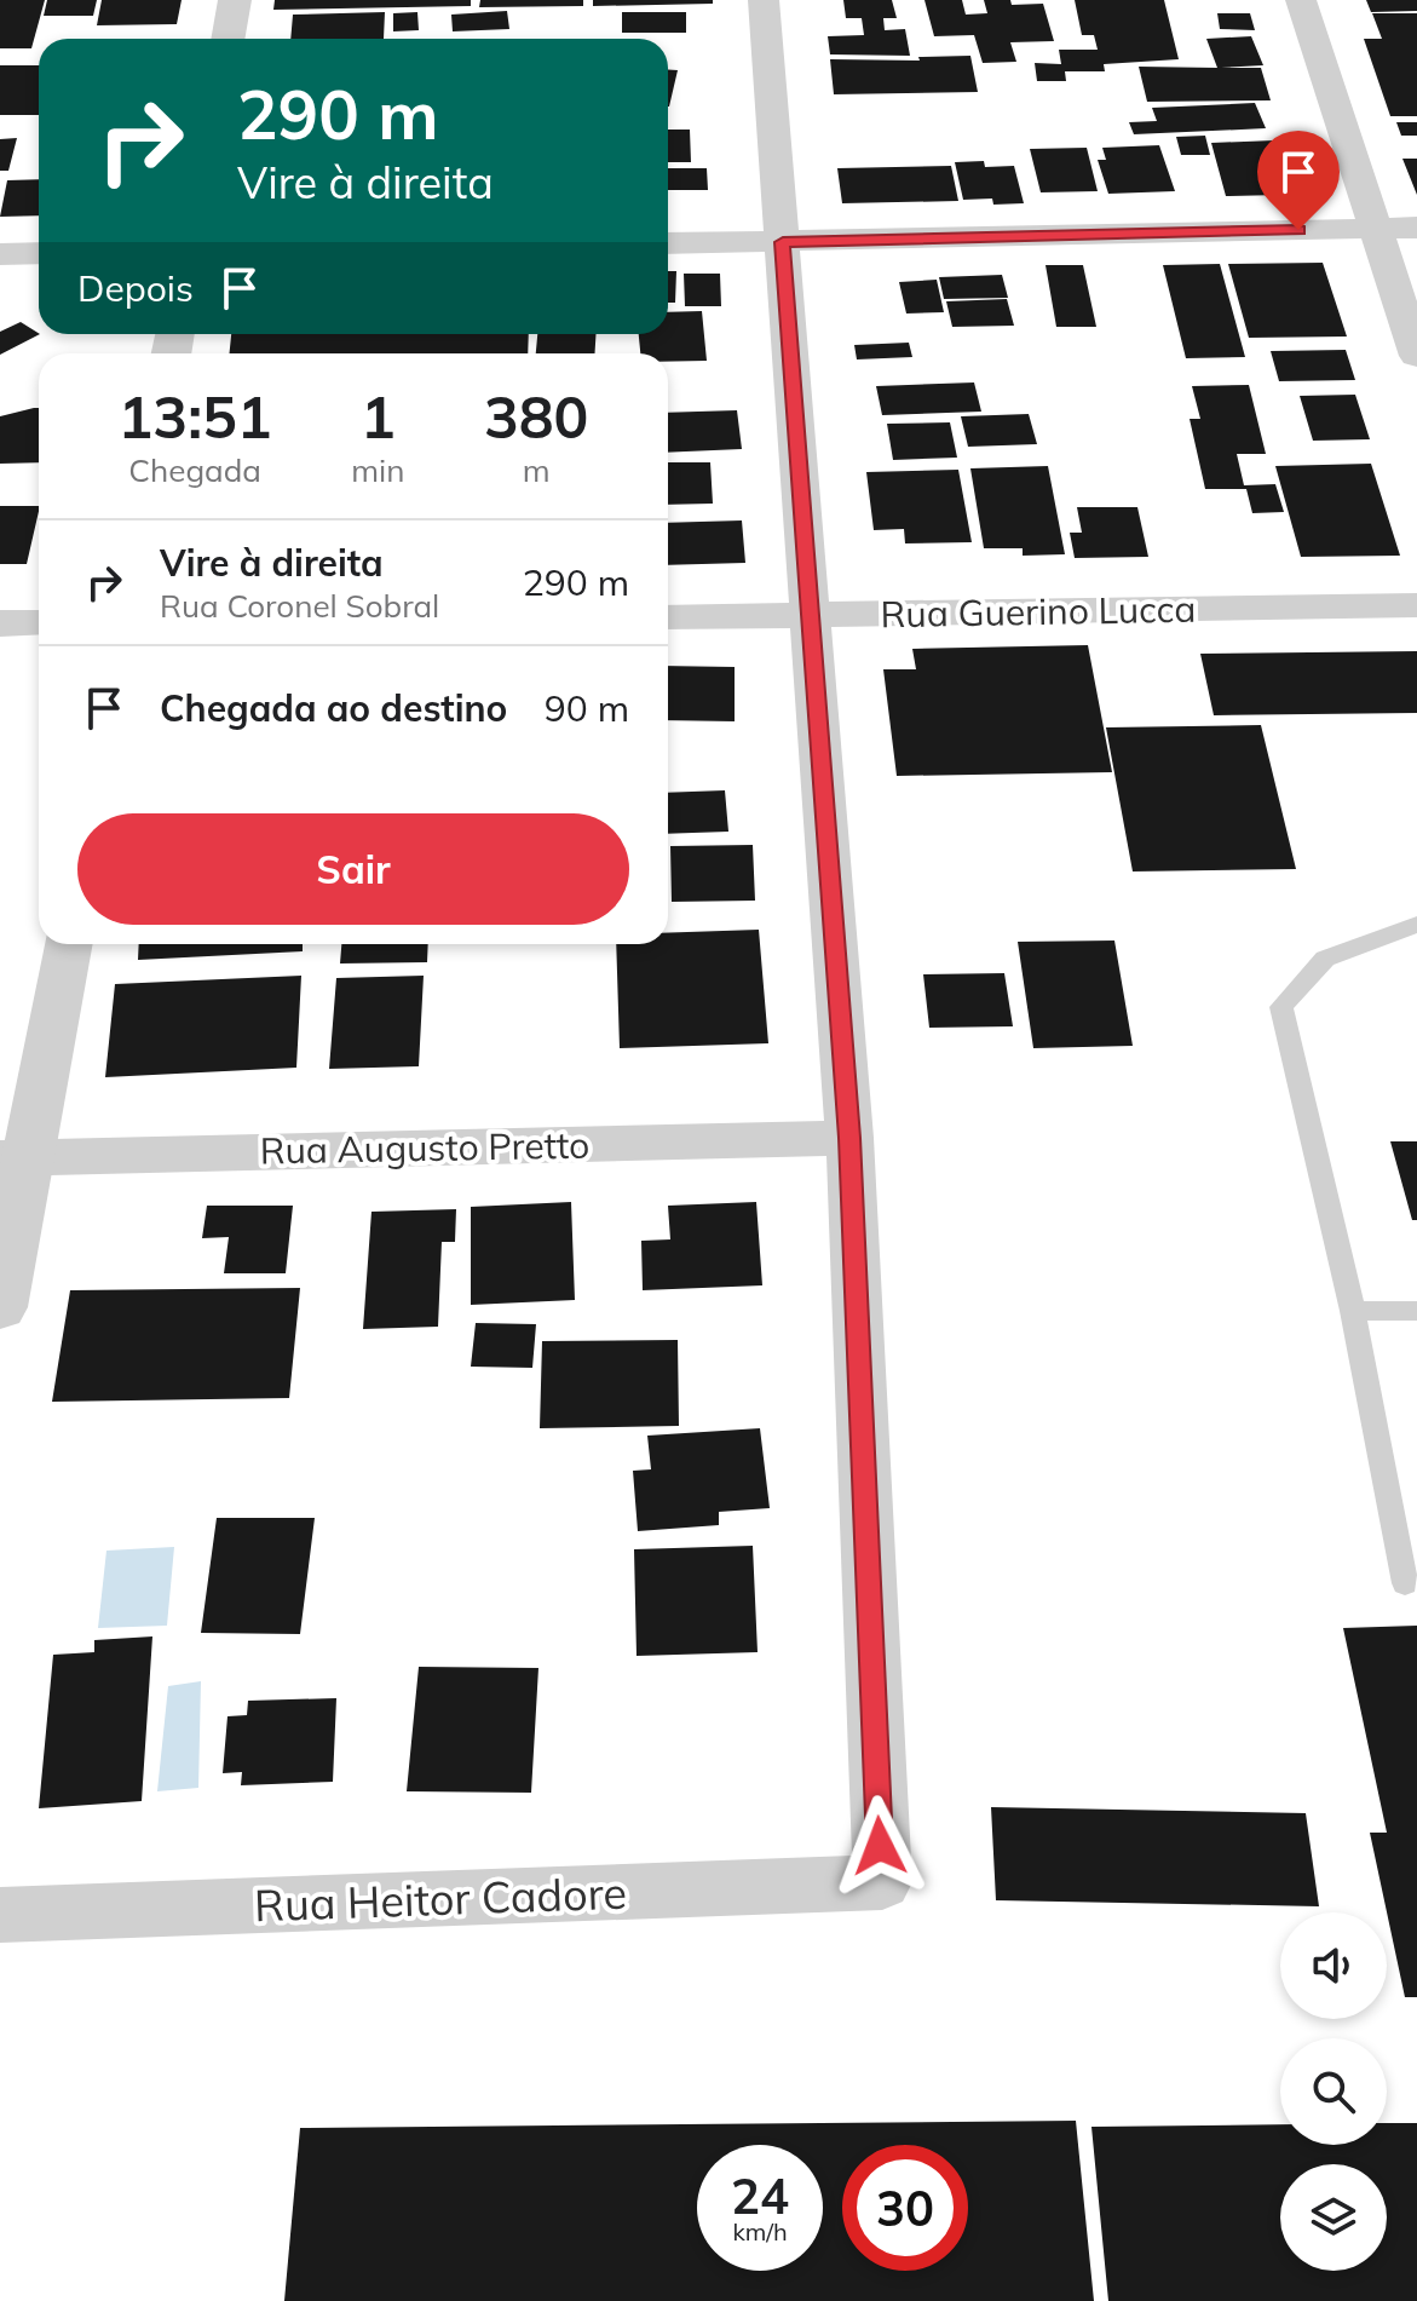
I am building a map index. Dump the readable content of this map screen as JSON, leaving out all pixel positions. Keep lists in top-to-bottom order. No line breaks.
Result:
{"streets":{"street":["Rua Guerino Lucca","Rua Augusto Pretto","Rua Heitor Cadore"]},"crossings":[["Rua Augusto Pretto","Rua Heitor Cadore"]],"page":{"turn":["290 m","Vire à direita"],"then":"Depois","eta":["13:51","Chegada","1","min","380","m"],"list":[{"name":"Vire à direita","note":"Rua Coronel Sobral","value":"290 m"},{"name":"Chegada ao destino","value":"90 m"}],"buttons":"Sair","speed":"24 km/h","limit":"30"}}
